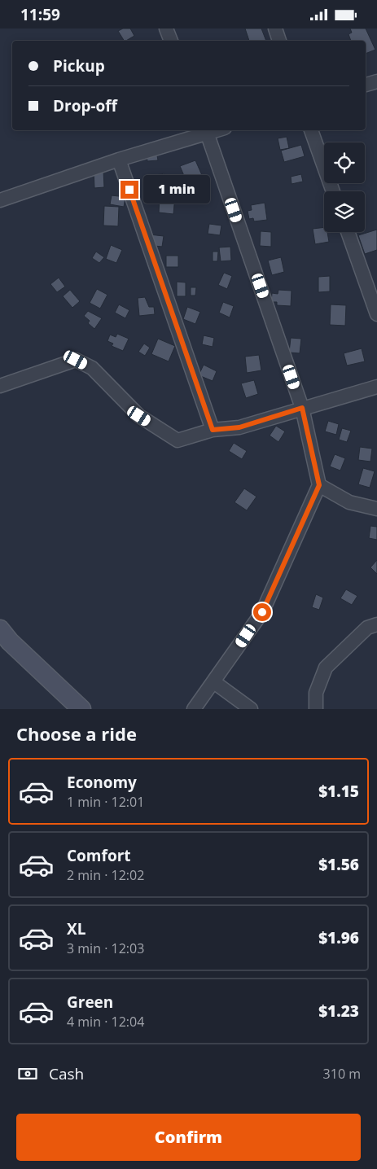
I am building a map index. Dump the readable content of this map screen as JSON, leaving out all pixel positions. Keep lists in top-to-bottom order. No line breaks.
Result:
{"page":{"status":"11:59","banner":["Pickup","Drop-off"],"bubble":"1 min","heading":"Choose a ride","list":[{"name":"Economy","note":"1 min · 12:01","value":"$1.15"},{"name":"Comfort","note":"2 min · 12:02","value":"$1.56"},{"name":"XL","note":"3 min · 12:03","value":"$1.96"},{"name":"Green","note":"4 min · 12:04","value":"$1.23"}],"pay":["Cash","310 m"],"buttons":"Confirm"}}
